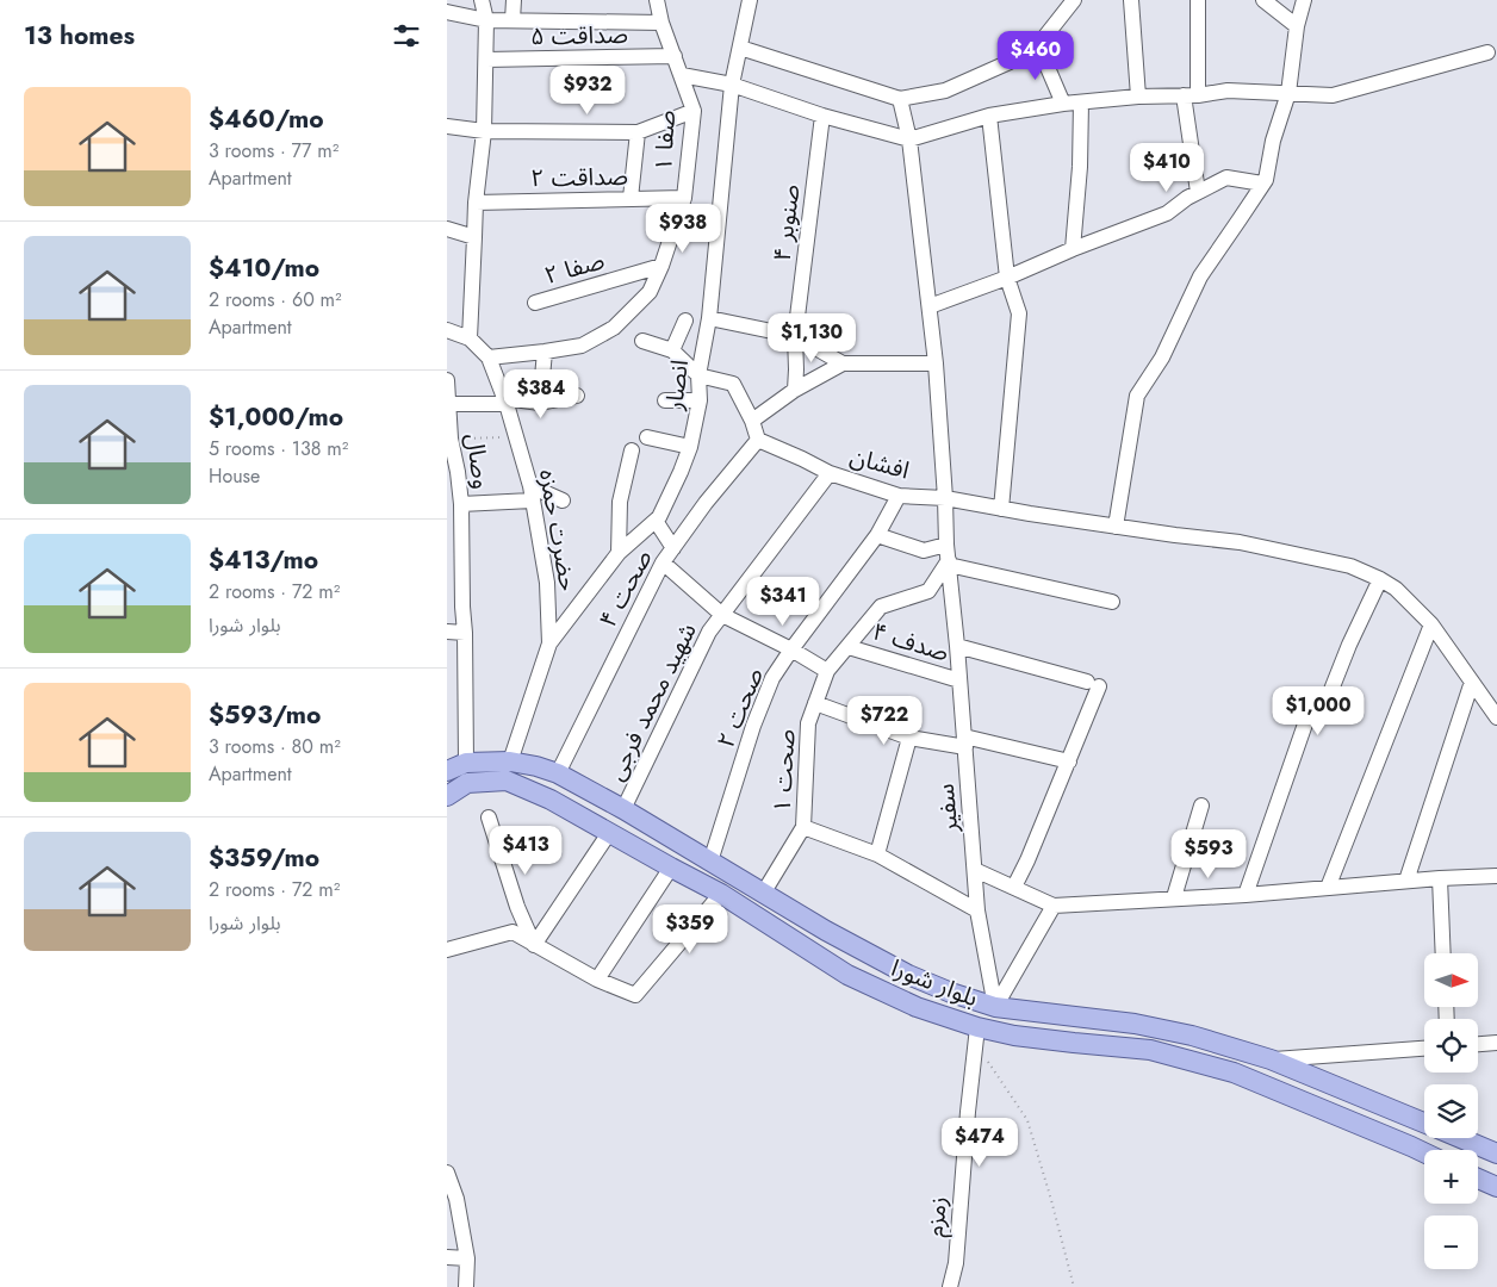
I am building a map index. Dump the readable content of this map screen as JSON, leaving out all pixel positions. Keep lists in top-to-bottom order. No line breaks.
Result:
{"streets":{"main road":["بلوار شورا"],"street":["صداقت ۵","صفا ۱","صداقت ۲","صنوبر ۴","صفا ۲","انصار","وصال","افشان","حضرت حمزه","صحت ۴","صدف ۴","شهید محمد فرجی","صحت ۲","صحت ۱","سفیر","زمزم"]},"crossings":[["صداقت ۵","صفا ۱"],["صفا ۱","صداقت ۲"],["صفا ۱","صفا ۲"],["صفا ۱","حضرت حمزه"],["انصار","حضرت حمزه"],["وصال","بلوار شورا"],["افشان","صحت ۴"],["افشان","شهید محمد فرجی"],["افشان","صحت ۲"],["افشان","سفیر"],["حضرت حمزه","بلوار شورا"],["صحت ۴","بلوار شورا"],["صدف ۴","صحت ۱"],["صدف ۴","سفیر"],["شهید محمد فرجی","بلوار شورا"],["صحت ۲","بلوار شورا"],["صحت ۱","سفیر"],["صحت ۱","بلوار شورا"],["سفیر","بلوار شورا"],["بلوار شورا","زمزم"]],"north":"right","page":{"heading":"13 homes","price":["$460","$932","$410","$938","$1,130","$384","$341","$1,000","$722","$413","$593","$359","$474"],"list":[{"name":"$460/mo","note":"3 rooms · 77 m² · Apartment"},{"name":"$410/mo","note":"2 rooms · 60 m² · Apartment"},{"name":"$1,000/mo","note":"5 rooms · 138 m² · House"},{"name":"$413/mo","note":"2 rooms · 72 m² · بلوار شورا"},{"name":"$593/mo","note":"3 rooms · 80 m² · Apartment"},{"name":"$359/mo","note":"2 rooms · 72 m² · بلوار شورا"}],"map_buttons":["+","−"]}}
